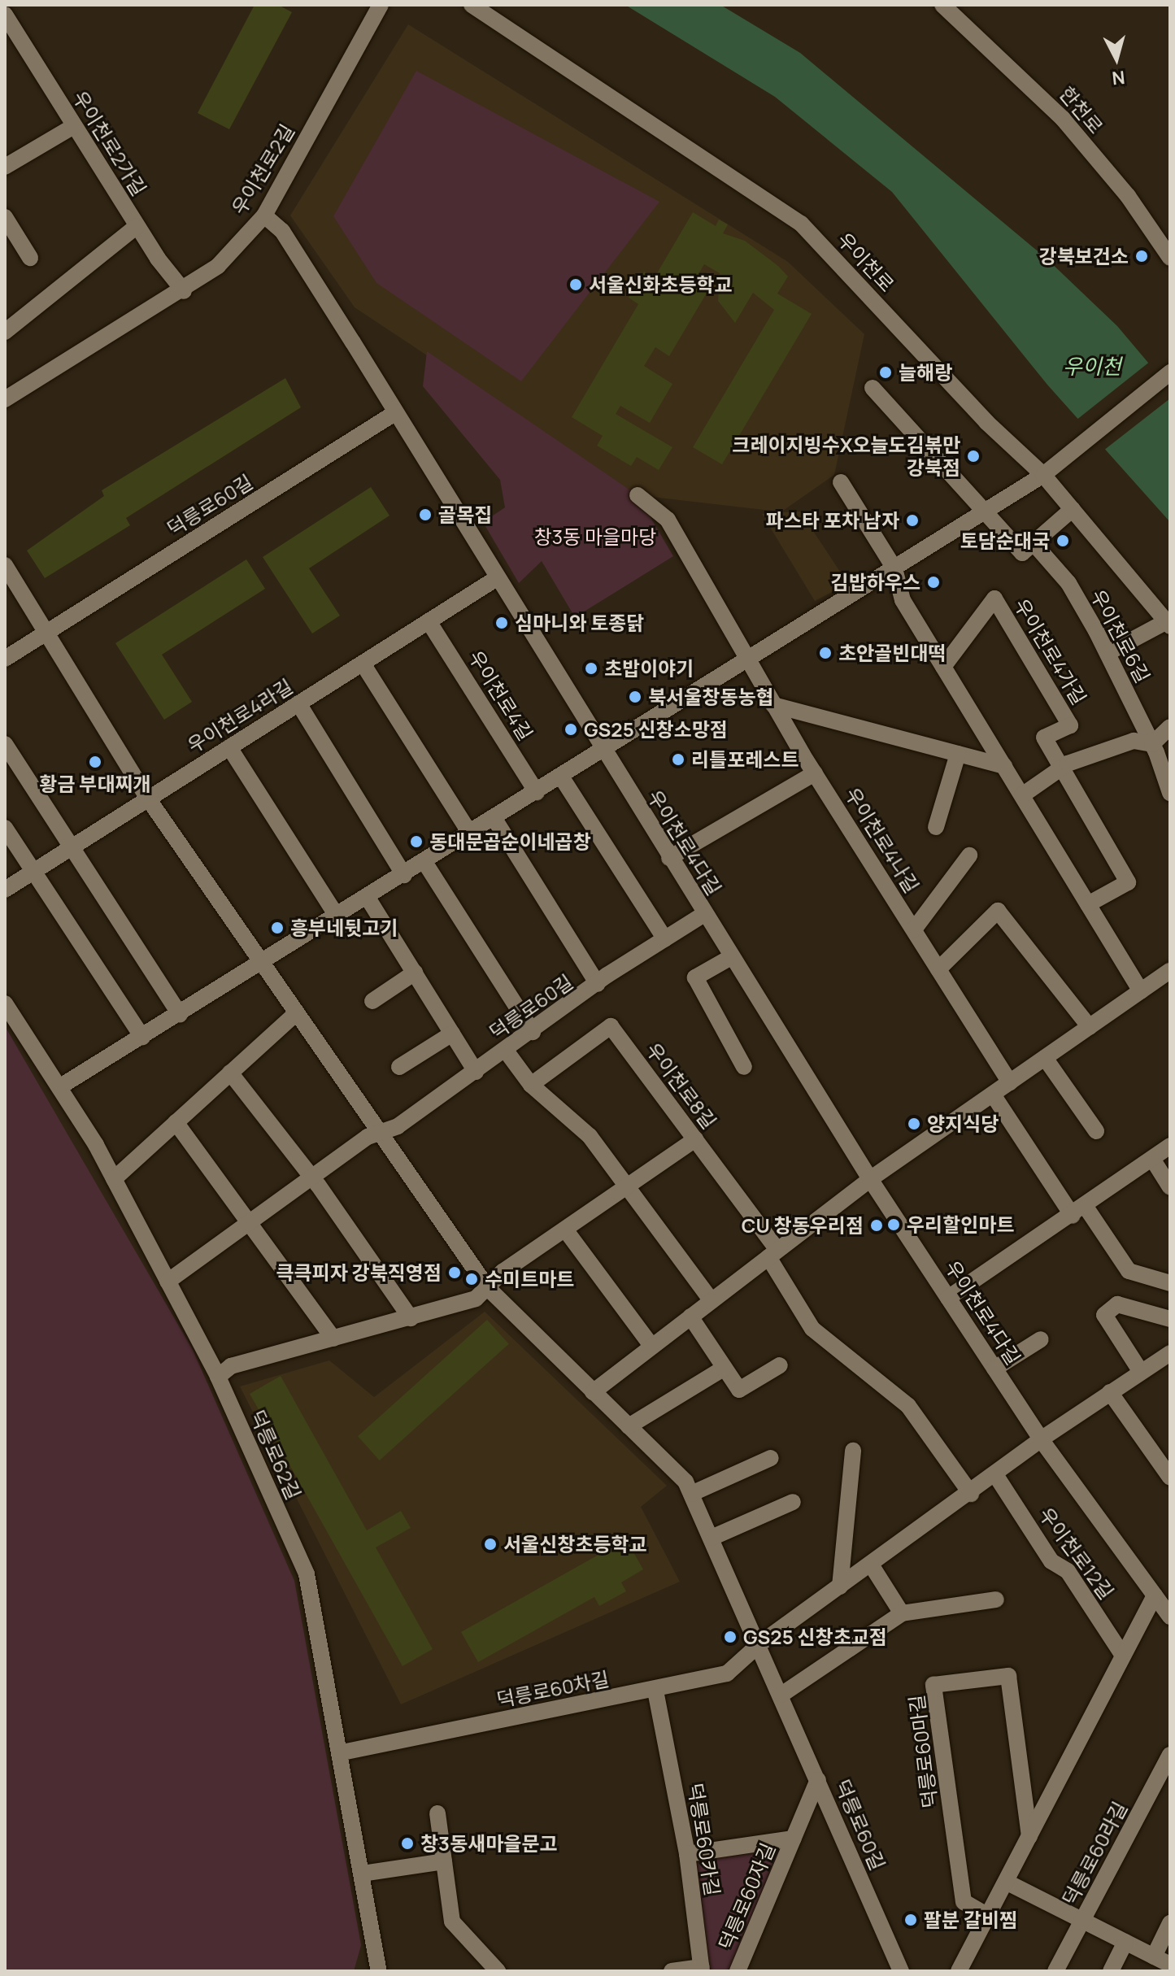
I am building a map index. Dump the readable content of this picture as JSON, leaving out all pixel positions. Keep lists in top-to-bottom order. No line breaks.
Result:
{"streets":{"street":["한천로","우이천로2가길","우이천로2길","우이천로","덕릉로60길","우이천로6길","우이천로4가길","우이천로4길","우이천로4라길","우이천로4나길","우이천로4다길","우이천로8길","덕릉로62길","우이천로12길","덕릉로60차길","덕릉로60마길","덕릉로60카길","덕릉로60라길","덕릉로60자길"]},"crossings":[["우이천로2가길","우이천로2길"],["우이천로","우이천로6길"],["덕릉로60길","우이천로4라길"],["덕릉로60길","우이천로4다길"],["덕릉로60길","덕릉로62길"],["덕릉로60길","덕릉로60차길"],["덕릉로60길","덕릉로60자길"],["우이천로4길","우이천로4라길"],["덕릉로62길","덕릉로60차길"],["덕릉로60차길","덕릉로60카길"],["덕릉로60카길","덕릉로60자길"]],"water":["우이천"],"parks":["창3동 마을마당"],"places":["강북보건소","서울신화초등학교","늘해랑","크레이지빙수X오늘도김볶만 강북점","골목집","파스타 포차 남자","토담순대국","김밥하우스","심마니와 토종닭","초안골빈대떡","초밥이야기","북서울창동농협","GS25 신창소망점","리틀포레스트","황금 부대찌개","동대문곱순이네곱창","흥부네뒷고기","양지식당","우리할인마트","CU 창동우리점","큭큭피자 강북직영점","수미트마트","서울신창초등학교","GS25 신창초교점","창3동새마을문고","팔분 갈비찜"],"north":"bottom"}
